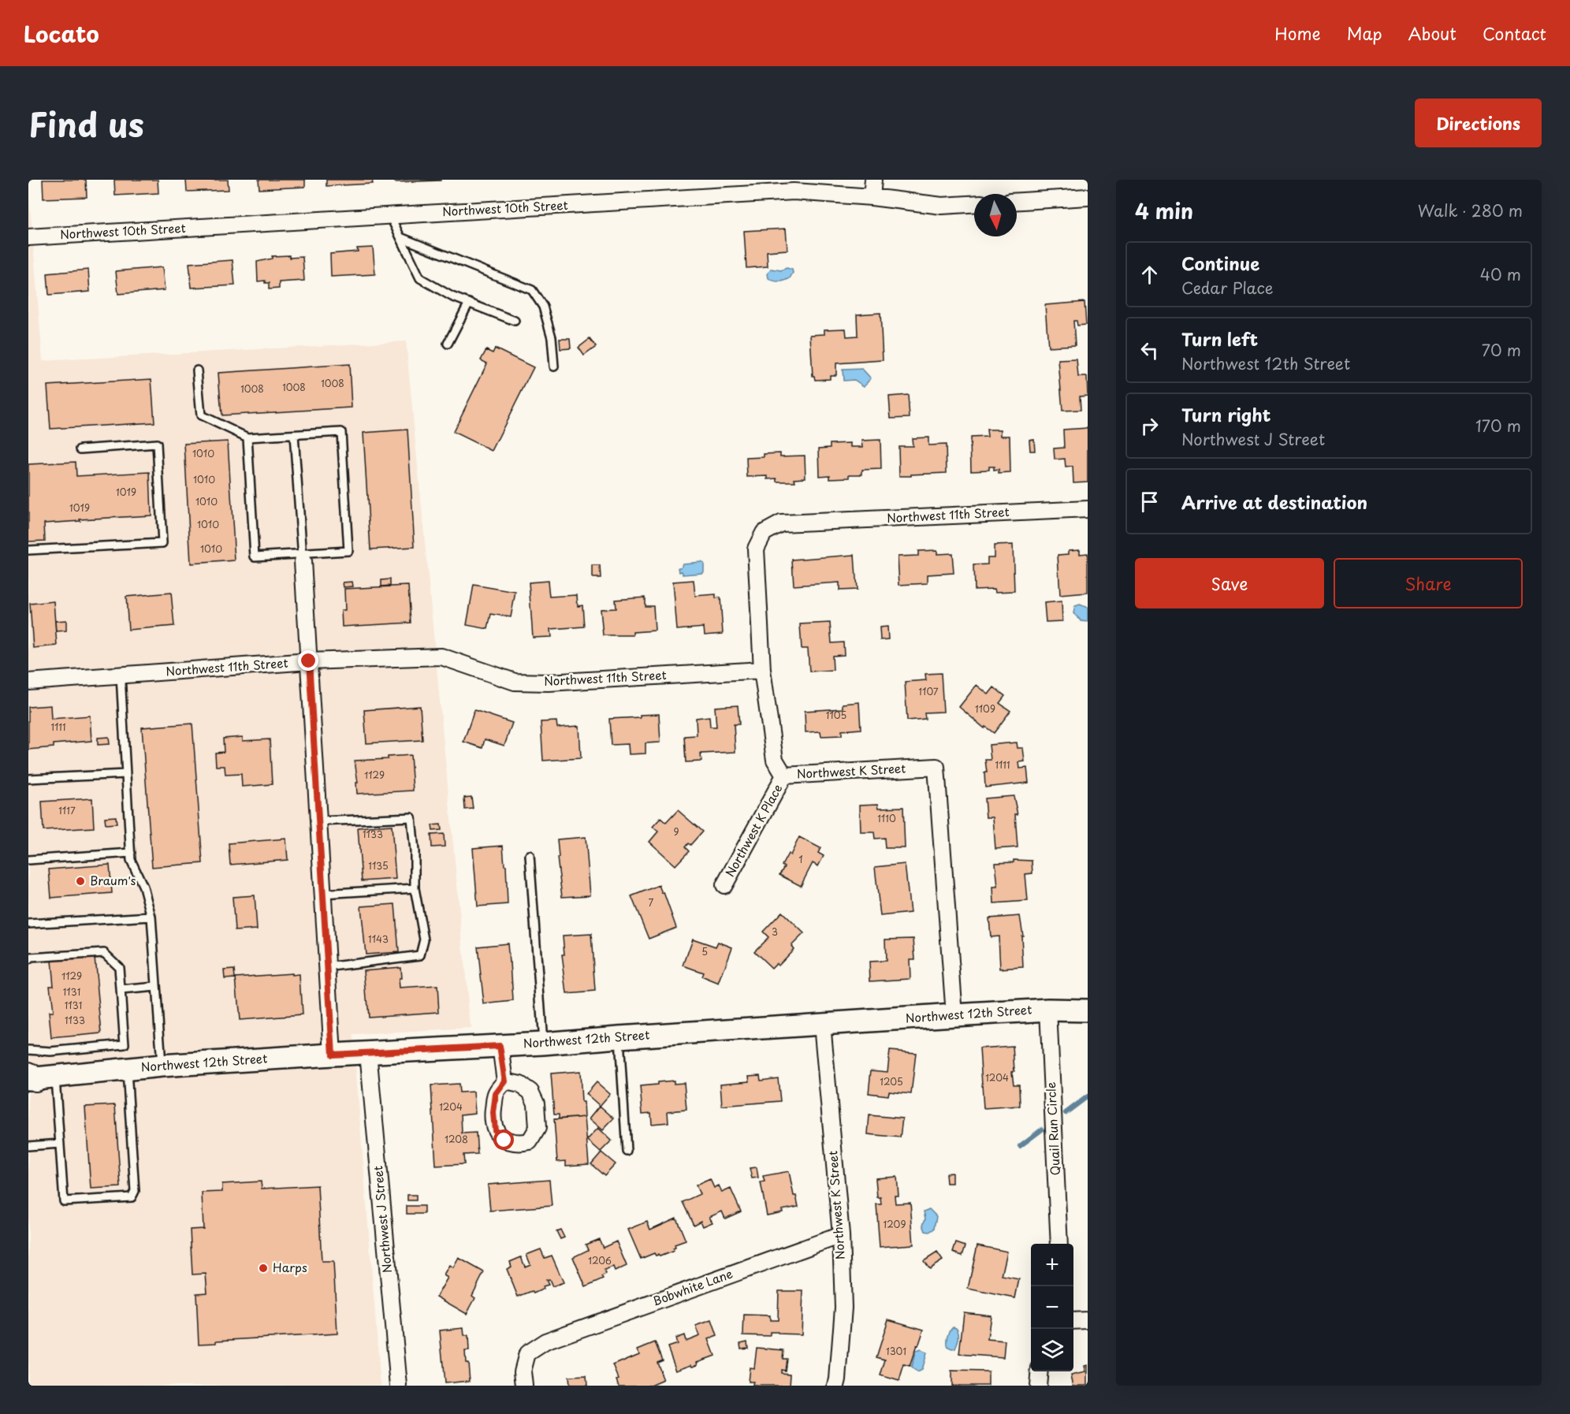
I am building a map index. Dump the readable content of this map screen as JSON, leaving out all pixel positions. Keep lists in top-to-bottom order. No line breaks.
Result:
{"streets":{"street":["Northwest 10th Street","Northwest 11th Street","Northwest K Street","Northwest K Place","Northwest 12th Street","Quail Run Circle","Northwest J Street","Bobwhite Lane"]},"crossings":[["Northwest 11th Street","Northwest K Street"],["Northwest K Street","Northwest K Place"],["Northwest K Street","Northwest 12th Street"],["Northwest K Street","Bobwhite Lane"],["Northwest 12th Street","Quail Run Circle"],["Northwest 12th Street","Northwest J Street"]],"places":["Braum's","Harps"],"house_numbers":["1008","1008","1008","1010","1010","1019","1010","1019","1010","1010","1107","1109","1105","1111","1111","1129","1117","1110","9","1133","1","1135","7","3","1143","5","1129","1131","1131","1133","1204","1205","1204","1208","1209","1206","1301"],"north":"bottom","page":{"header":"Locato","nav":["Home","Map","About","Contact"],"title":"Find us","buttons":["Directions",["Save","Share"]],"heading":["4 min","Walk · 280 m"],"list":[["Continue","Cedar Place","40 m"],["Turn left","Northwest 12th Street","70 m"],["Turn right","Northwest J Street","170 m"],"Arrive at destination"],"map_buttons":["+","−"]}}
